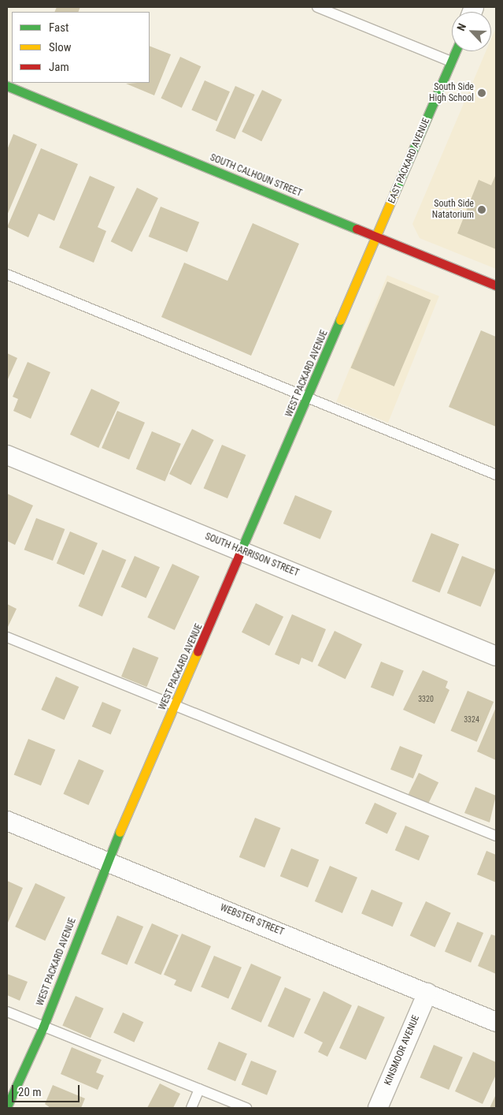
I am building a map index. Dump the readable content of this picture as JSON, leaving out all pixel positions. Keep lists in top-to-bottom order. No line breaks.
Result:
{"streets":{"street":["EAST PACKARD AVENUE","SOUTH CALHOUN STREET","WEST PACKARD AVENUE","SOUTH HARRISON STREET","WEBSTER STREET","KINSMOOR AVENUE"]},"crossings":[["EAST PACKARD AVENUE","SOUTH CALHOUN STREET"],["EAST PACKARD AVENUE","WEST PACKARD AVENUE"],["SOUTH CALHOUN STREET","WEST PACKARD AVENUE"],["WEST PACKARD AVENUE","SOUTH HARRISON STREET"],["WEST PACKARD AVENUE","WEBSTER STREET"],["WEBSTER STREET","KINSMOOR AVENUE"]],"places":["South Side High School","South Side Natatorium"],"house_numbers":["3320","3324"],"legend":["Fast","Slow","Jam"],"scale_bar":"20 m","north":"top left"}
